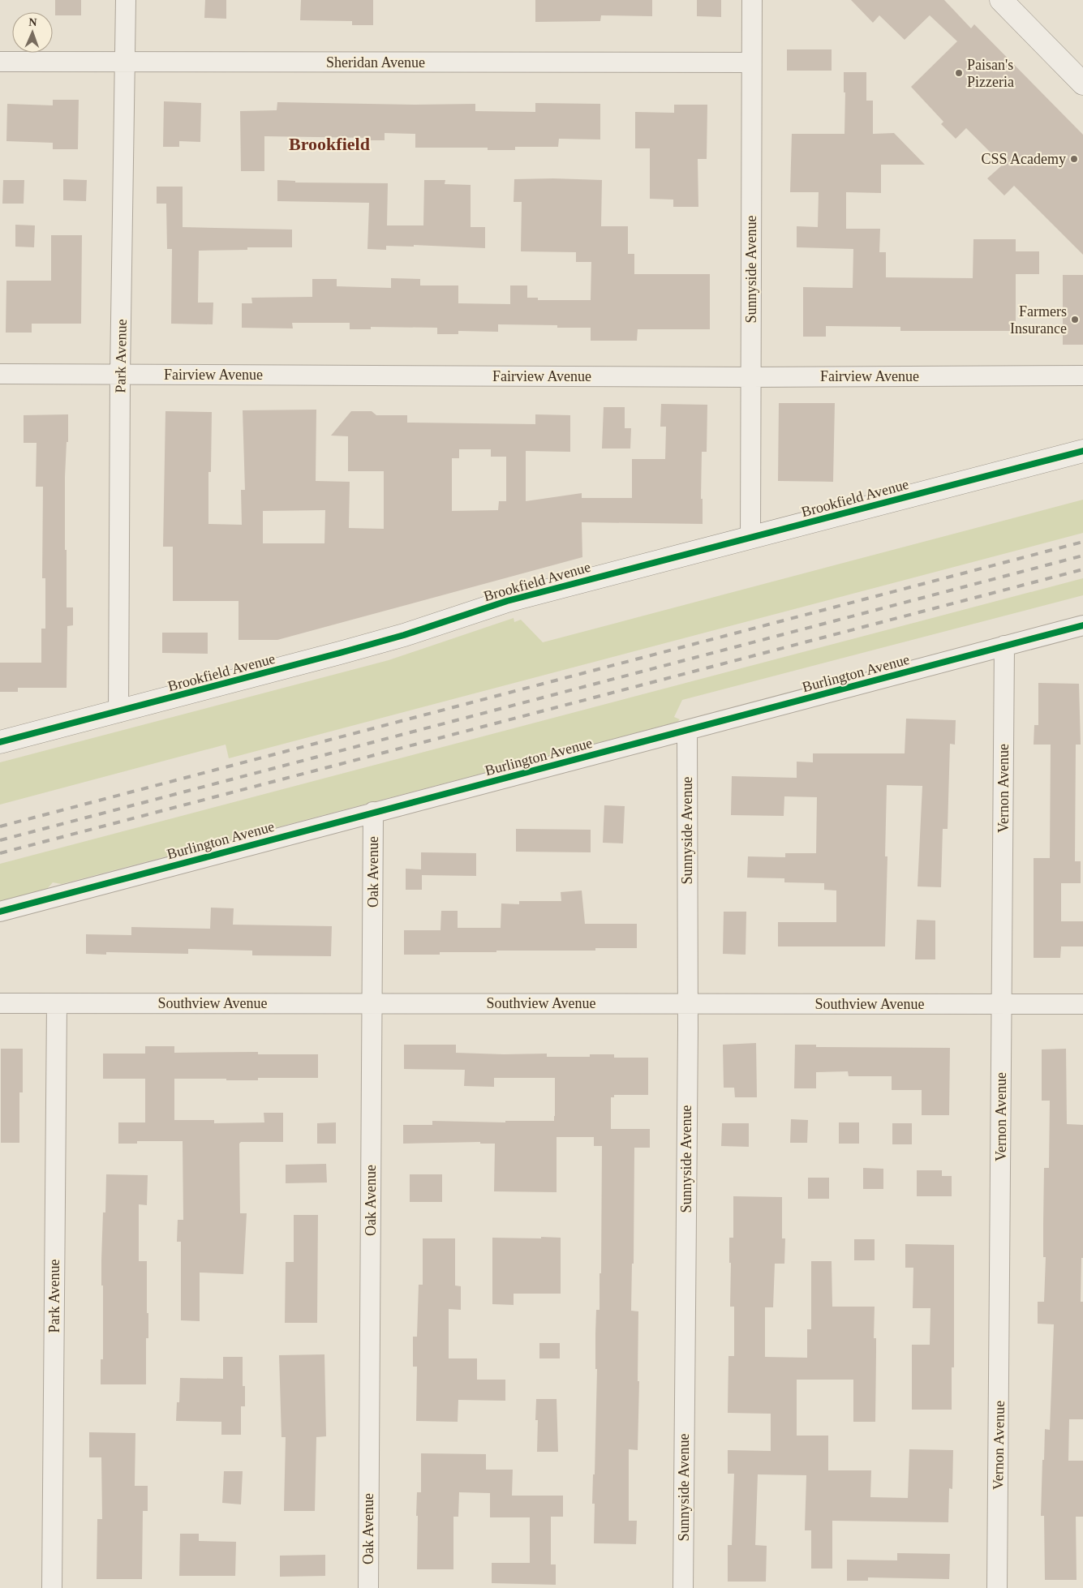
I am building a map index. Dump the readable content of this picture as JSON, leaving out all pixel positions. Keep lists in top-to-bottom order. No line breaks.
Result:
{"streets":{"street":["Sheridan Avenue","Sunnyside Avenue","Park Avenue","Fairview Avenue","Brookfield Avenue","Burlington Avenue","Vernon Avenue","Oak Avenue","Southview Avenue"]},"crossings":[["Sheridan Avenue","Sunnyside Avenue"],["Sheridan Avenue","Park Avenue"],["Sunnyside Avenue","Fairview Avenue"],["Sunnyside Avenue","Brookfield Avenue"],["Sunnyside Avenue","Burlington Avenue"],["Sunnyside Avenue","Southview Avenue"],["Park Avenue","Fairview Avenue"],["Park Avenue","Brookfield Avenue"],["Park Avenue","Southview Avenue"],["Burlington Avenue","Vernon Avenue"],["Burlington Avenue","Oak Avenue"],["Vernon Avenue","Southview Avenue"],["Oak Avenue","Southview Avenue"]],"districts":["Brookfield"],"places":["Paisan's Pizzeria","CSS Academy","Farmers Insurance"],"north":"top"}
